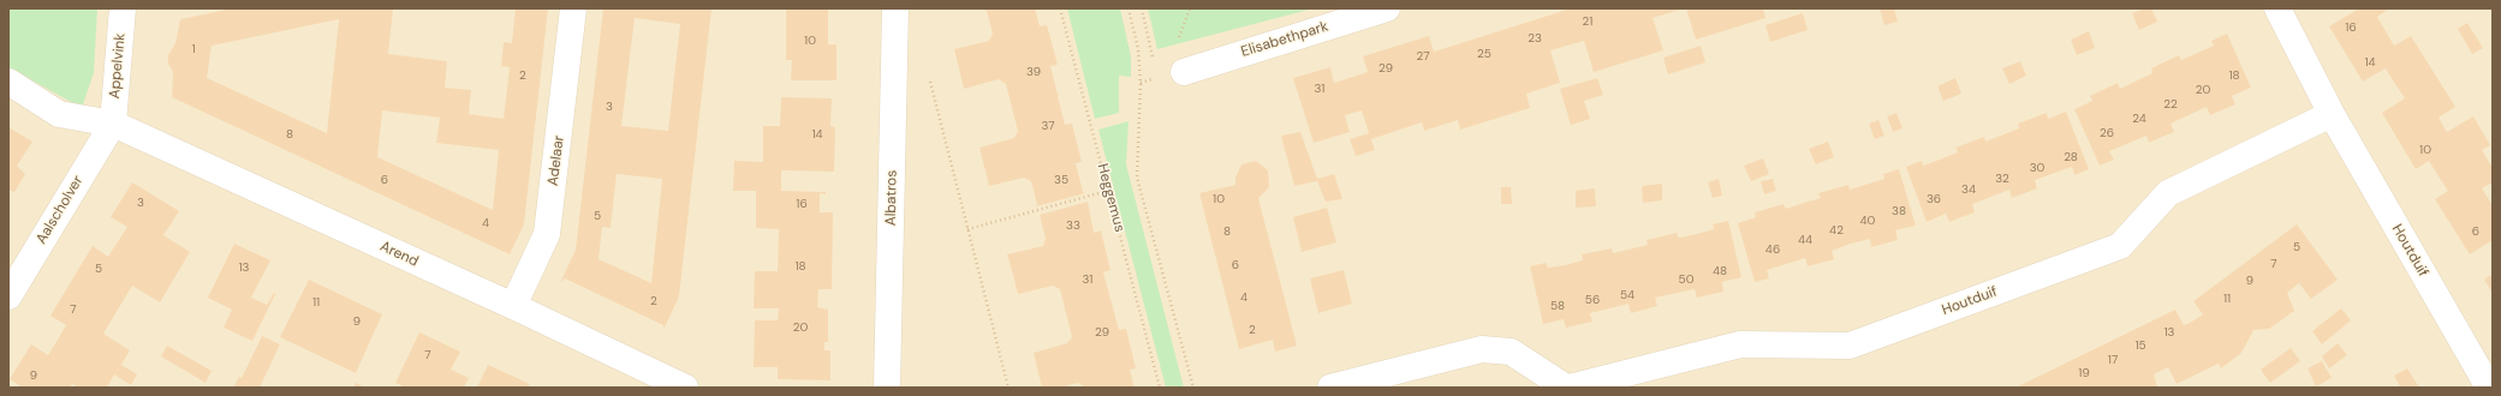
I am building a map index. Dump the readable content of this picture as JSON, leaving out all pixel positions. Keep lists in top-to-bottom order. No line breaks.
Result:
{"streets":{"street":["Elisabethpark","Appelvink","Adelaar","Albatros","Aalscholver","Houtduif","Arend"],"path":["Heggemus"]},"crossings":[["Appelvink","Aalscholver"],["Appelvink","Arend"],["Adelaar","Arend"],["Aalscholver","Arend"]],"house_numbers":["21","16","23","10","1","25","27","14","29","39","2","18","31","20","22","3","24","37","26","8","14","10","28","30","32","6","35","34","10","36","3","16","38","5","40","4","33","42","8","6","44","5","46","7","6","18","13","5","48","31","50","9","54","4","11","56","2","11","58","7","9","20","2","29","13","15","7","17","19","9"]}
